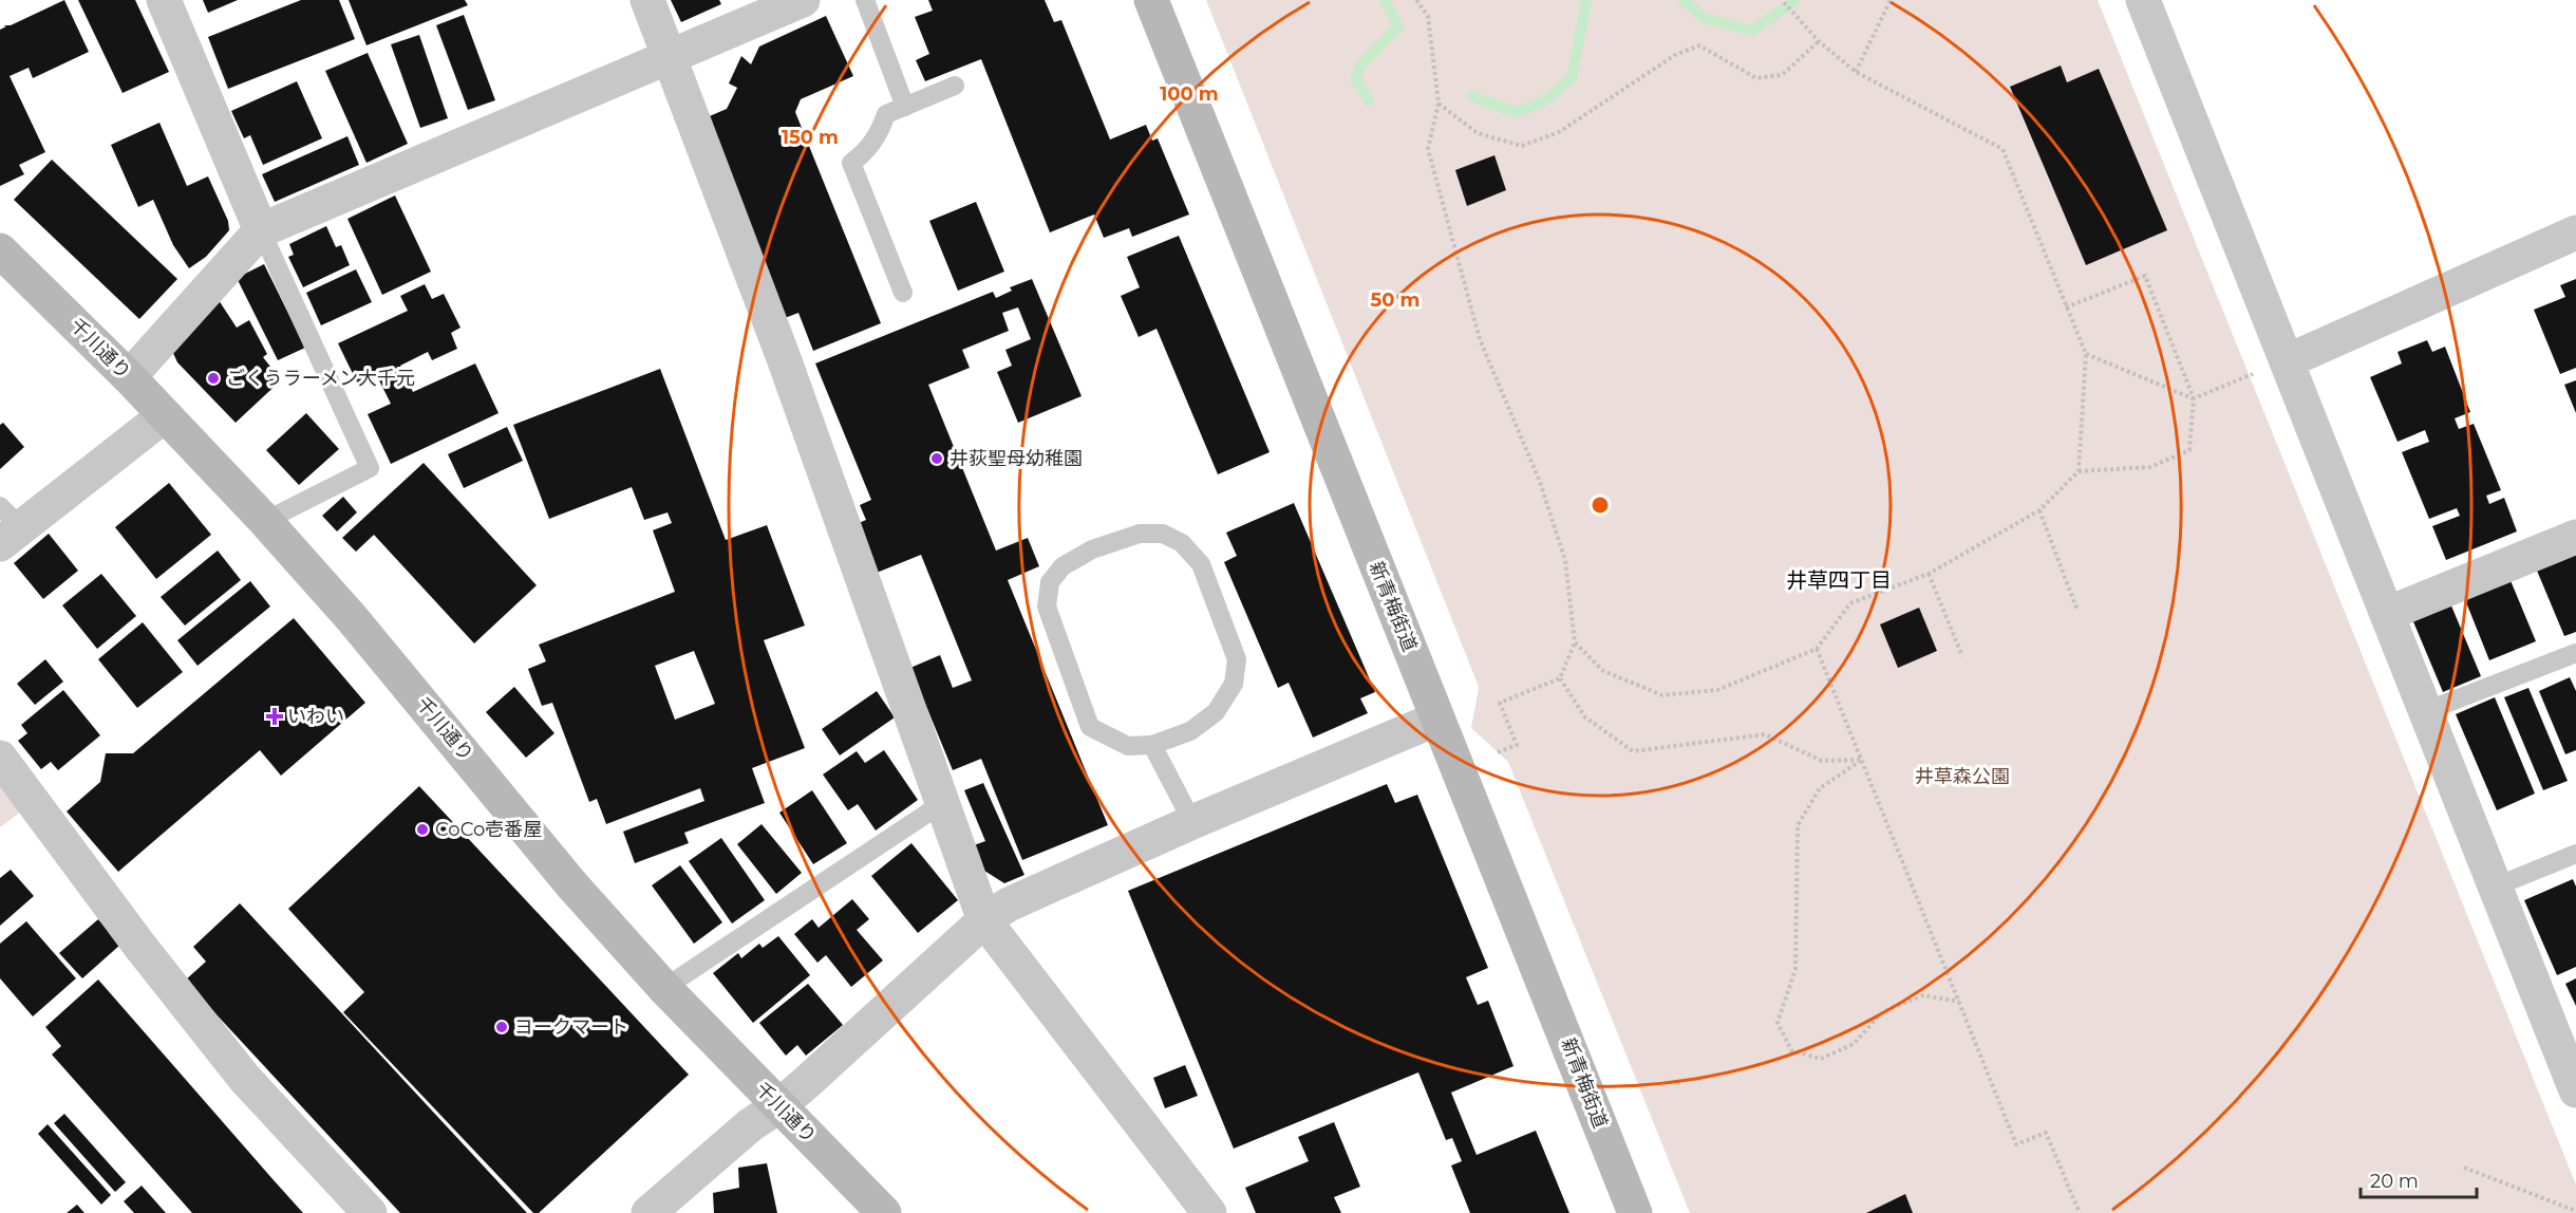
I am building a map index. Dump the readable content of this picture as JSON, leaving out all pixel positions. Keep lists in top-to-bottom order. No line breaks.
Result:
{"streets":{"main road":["千川通り","新青梅街道"]},"districts":["井草四丁目"],"parks":["井草森公園"],"places":{"other":["ごくうラーメン大千元","井荻聖母幼稚園","CoCo壱番屋","ヨークマート"],"health":["いわい"]},"scale_bar":"20 m","rings":["100 m","150 m","50 m"]}
